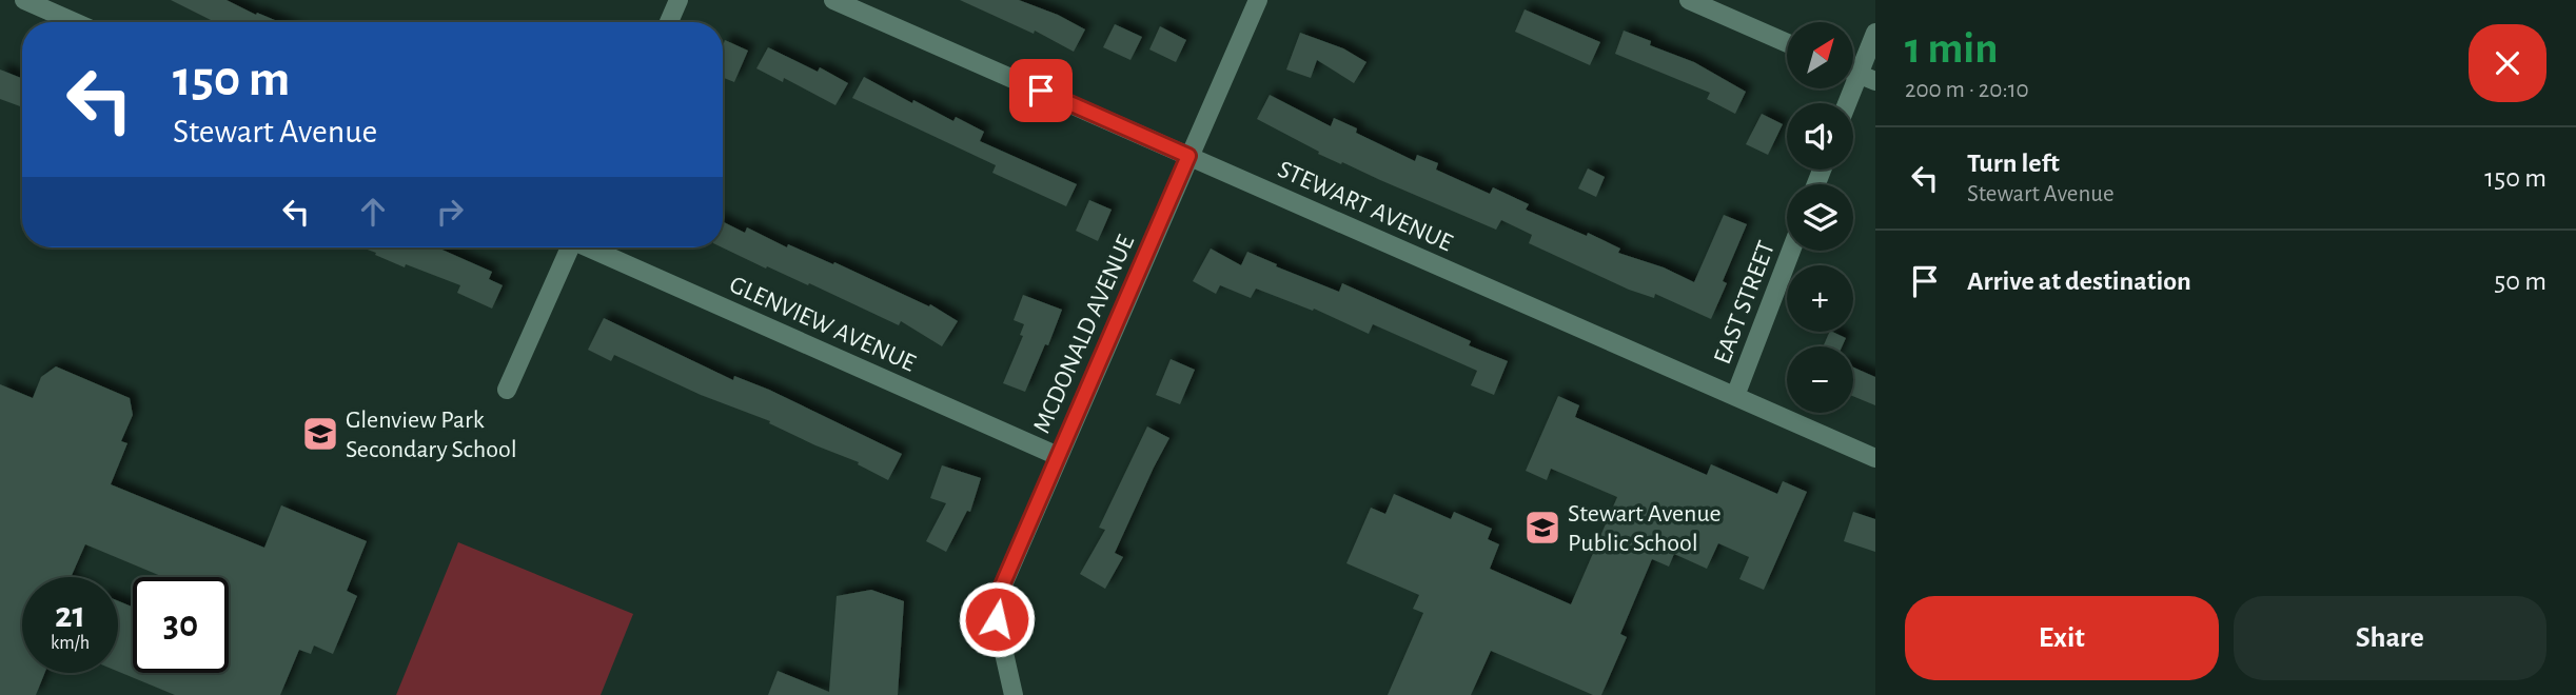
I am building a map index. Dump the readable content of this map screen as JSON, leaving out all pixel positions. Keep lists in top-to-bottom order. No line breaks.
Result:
{"streets":{"street":["STEWART AVENUE","EAST STREET","GLENVIEW AVENUE","MCDONALD AVENUE"]},"crossings":[["STEWART AVENUE","EAST STREET"],["STEWART AVENUE","MCDONALD AVENUE"],["GLENVIEW AVENUE","MCDONALD AVENUE"]],"places":{"school or university":["Glenview Park Secondary School","Stewart Avenue Public School"]},"north":"top right","page":{"heading":["1 min","200 m · 20:10"],"map_buttons":["+","−"],"turn":["150 m","Stewart Avenue"],"list":[{"name":"Turn left","note":"Stewart Avenue","value":"150 m"},{"name":"Arrive at destination","value":"50 m"}],"speed":"21 km/h","limit":"30","buttons":["Exit","Share"]}}
